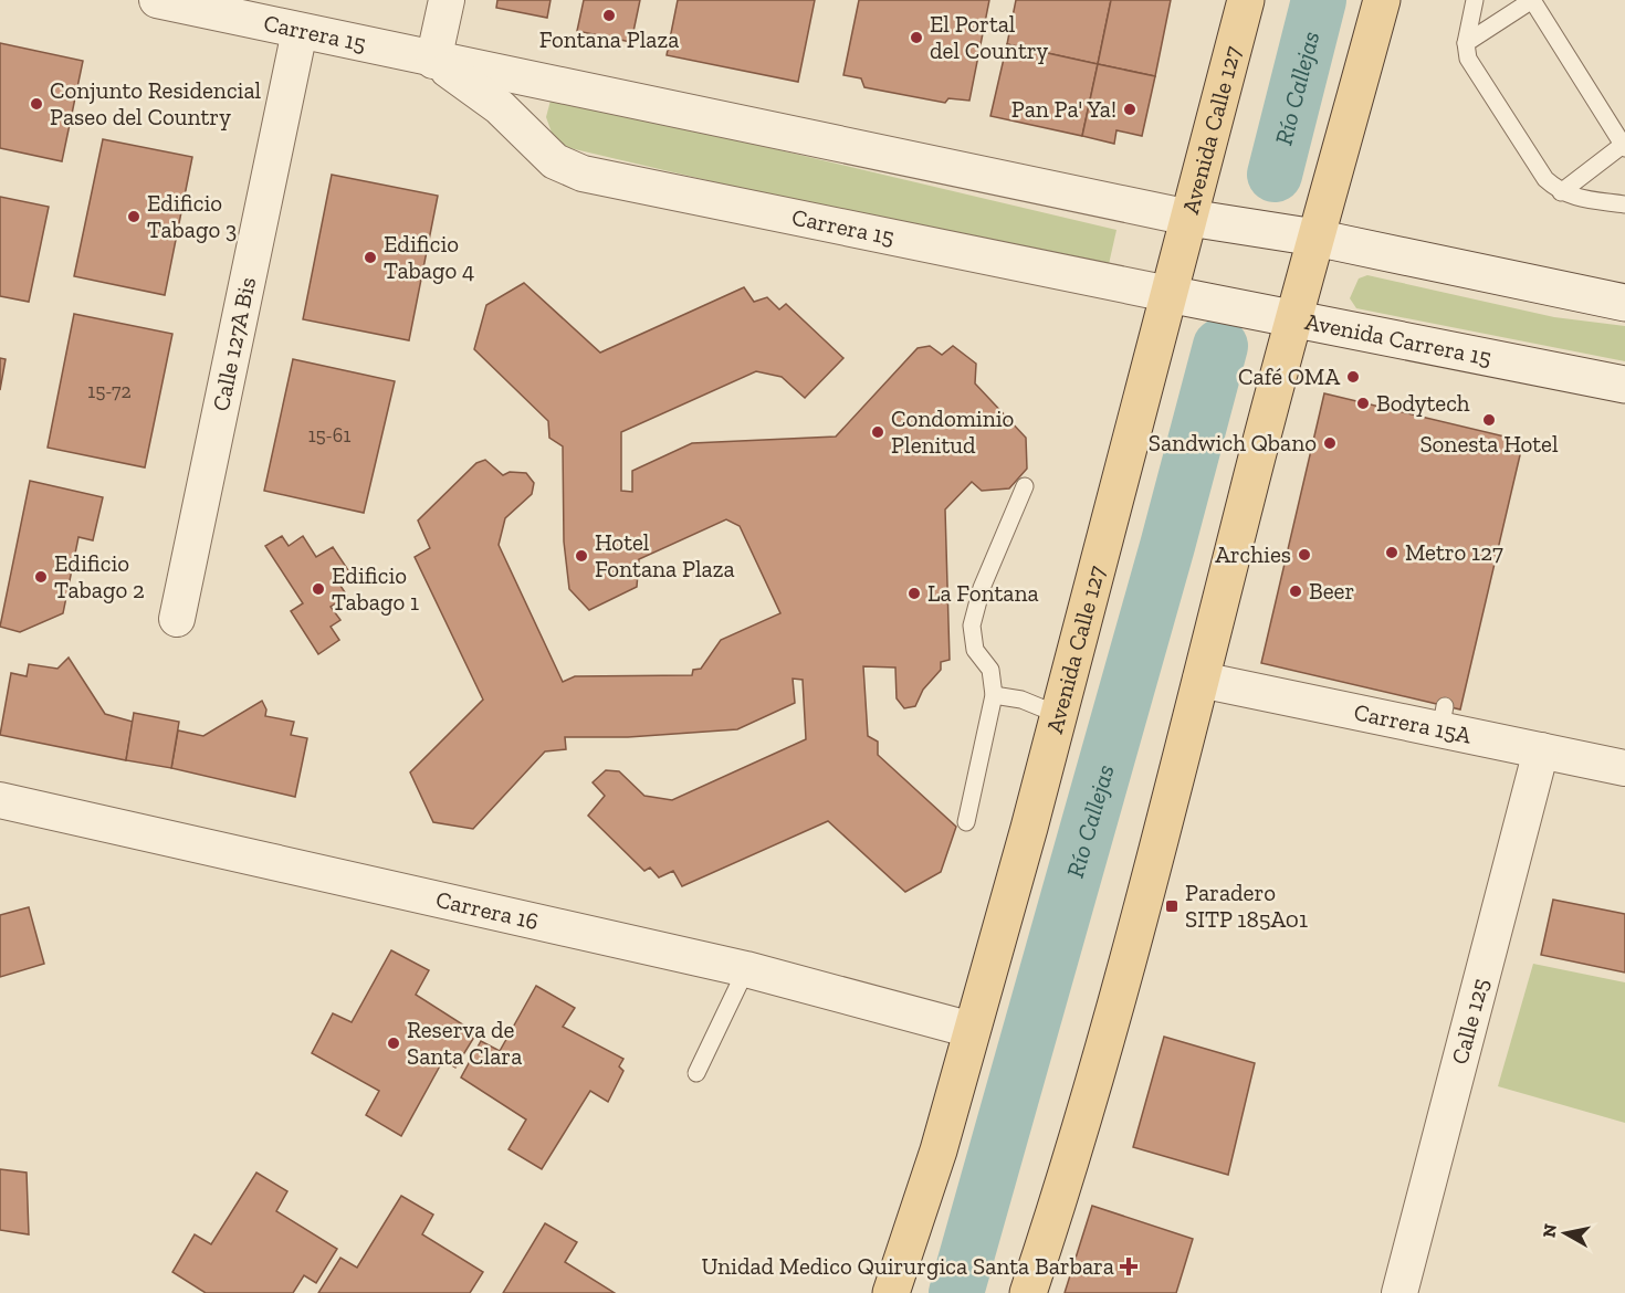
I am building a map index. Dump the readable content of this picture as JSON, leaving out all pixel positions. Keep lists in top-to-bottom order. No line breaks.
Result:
{"streets":{"main road":["Avenida Calle 127","Avenida Carrera 15"],"street":["Carrera 15","Calle 127A Bis","Carrera 15A","Carrera 16","Calle 125"]},"crossings":[["Carrera 15","Avenida Calle 127"],["Carrera 15","Avenida Carrera 15"],["Carrera 15","Calle 127A Bis"],["Avenida Calle 127","Avenida Carrera 15"],["Avenida Calle 127","Carrera 16"],["Carrera 15A","Calle 125"]],"water":["Río Callejas"],"places":{"other":["Fontana Plaza","El Portal del Country","Conjunto Residencial Paseo del Country","Pan Pa' Ya!","Edificio Tabago 3","Edificio Tabago 4","Café OMA","Bodytech","Sonesta Hotel","Condominio Plenitud","Sandwich Qbano","Metro 127","Archies","Hotel Fontana Plaza","Edificio Tabago 2","Edificio Tabago 1","Beer","La Fontana","Reserva de Santa Clara"],"transit":["Paradero SITP 185A01"],"health":["Unidad Medico Quirurgica Santa Barbara"]},"house_numbers":["15-72","15-61"],"north":"left"}
